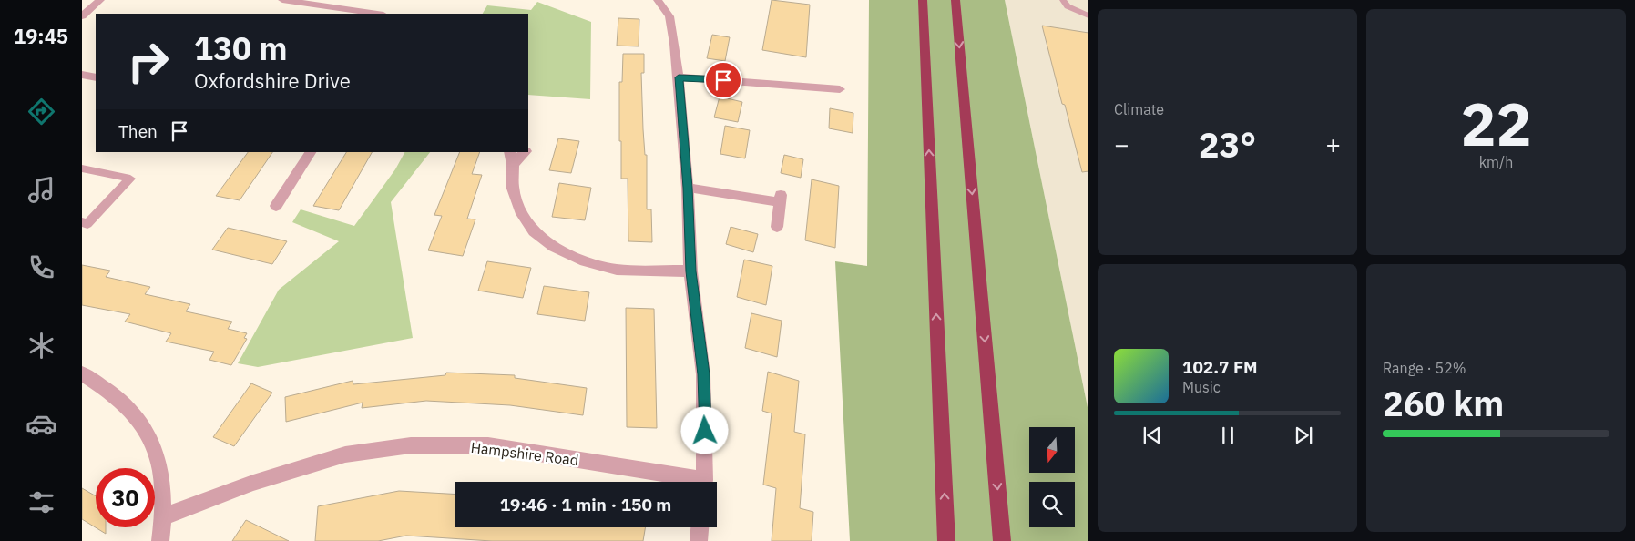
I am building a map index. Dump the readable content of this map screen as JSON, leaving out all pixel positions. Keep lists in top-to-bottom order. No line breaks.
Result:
{"streets":{"street":["Hampshire Road"]},"north":"bottom","page":{"tabs":"19:45","tile":["Climate",["22","km/h"],["Range · 52%","260 km"]],"turn":["130 m","Oxfordshire Drive"],"then":"Then","heat":["−","23°","+"],"song":["102.7 FM","Music"],"limit":"30","trip":"19:46 · 1 min · 150 m"}}
